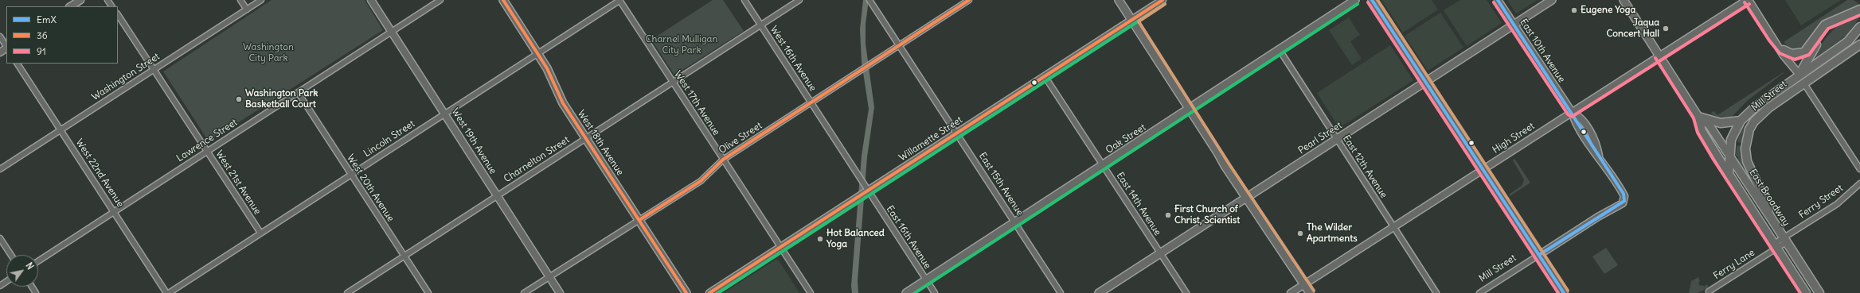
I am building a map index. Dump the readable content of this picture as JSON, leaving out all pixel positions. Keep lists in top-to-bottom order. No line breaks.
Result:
{"streets":{"main road":["Mill Street","Pearl Street","Oak Street","West 18th Avenue","East Broadway"],"street":["East 10th Avenue","West 16th Avenue","Washington Street","West 17th Avenue","Olive Street","High Street","Lincoln Street","Willamette Street","Lawrence Street","West 19th Avenue","Charnelton Street","East 12th Avenue","West 22nd Avenue","West 21st Avenue","East 15th Avenue","West 20th Avenue","Ferry Street","East 14th Avenue","East 16th Avenue","Ferry Lane"]},"crossings":[["East 10th Avenue","Mill Street"],["East 10th Avenue","Pearl Street"],["East 10th Avenue","High Street"],["West 16th Avenue","Olive Street"],["West 16th Avenue","Willamette Street"],["West 16th Avenue","Charnelton Street"],["West 16th Avenue","East 16th Avenue"],["Washington Street","West 22nd Avenue"],["Washington Street","West 21st Avenue"],["Mill Street","East Broadway"],["West 17th Avenue","Olive Street"],["West 17th Avenue","Lincoln Street"],["West 17th Avenue","Willamette Street"],["West 17th Avenue","Charnelton Street"],["Olive Street","West 19th Avenue"],["Olive Street","West 18th Avenue"],["Olive Street","East 15th Avenue"],["Pearl Street","East 12th Avenue"],["Pearl Street","East 14th Avenue"],["High Street","East 12th Avenue"],["High Street","East Broadway"],["Lincoln Street","West 19th Avenue"],["Lincoln Street","West 18th Avenue"],["Lincoln Street","West 22nd Avenue"],["Lincoln Street","West 21st Avenue"],["Lincoln Street","West 20th Avenue"],["Willamette Street","East 15th Avenue"],["Willamette Street","East 14th Avenue"],["Willamette Street","East 16th Avenue"],["Oak Street","East 12th Avenue"],["Oak Street","East 15th Avenue"],["Oak Street","East 14th Avenue"],["Oak Street","East 16th Avenue"],["Lawrence Street","West 19th Avenue"],["Lawrence Street","West 22nd Avenue"],["Lawrence Street","West 21st Avenue"],["Lawrence Street","West 20th Avenue"],["West 19th Avenue","Charnelton Street"],["West 18th Avenue","Charnelton Street"],["Charnelton Street","West 20th Avenue"],["East Broadway","Ferry Street"],["East Broadway","Ferry Lane"],["Ferry Street","Ferry Lane"]],"parks":["Charnel Mulligan City Park","Washington City Park"],"places":["Eugene Yoga","Jaqua Concert Hall","Washington Park Basketball Court","First Church of Christ, Scientist","The Wilder Apartments","Hot Balanced Yoga"],"lines":["transit line EmX","transit line 36","transit line 91"],"legend":["EmX","36","91"],"north":"top right"}
